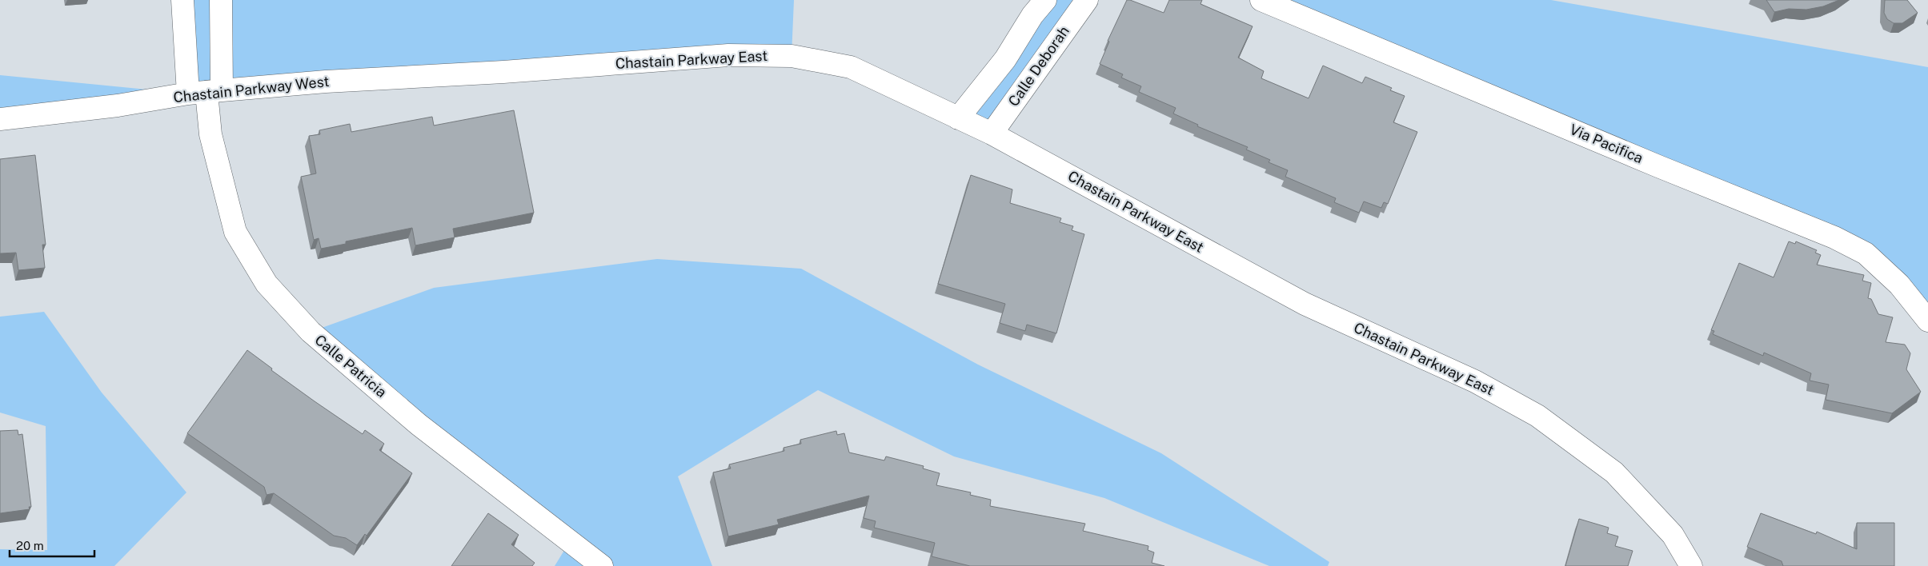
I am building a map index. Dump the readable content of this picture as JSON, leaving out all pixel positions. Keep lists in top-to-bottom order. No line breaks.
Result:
{"streets":{"street":["Chastain Parkway East","Calle Deborah","Chastain Parkway West","Via Pacifica","Calle Patricia"]},"crossings":[["Chastain Parkway East","Calle Deborah"],["Chastain Parkway East","Chastain Parkway West"],["Chastain Parkway West","Calle Patricia"]],"scale_bar":"20 m"}
